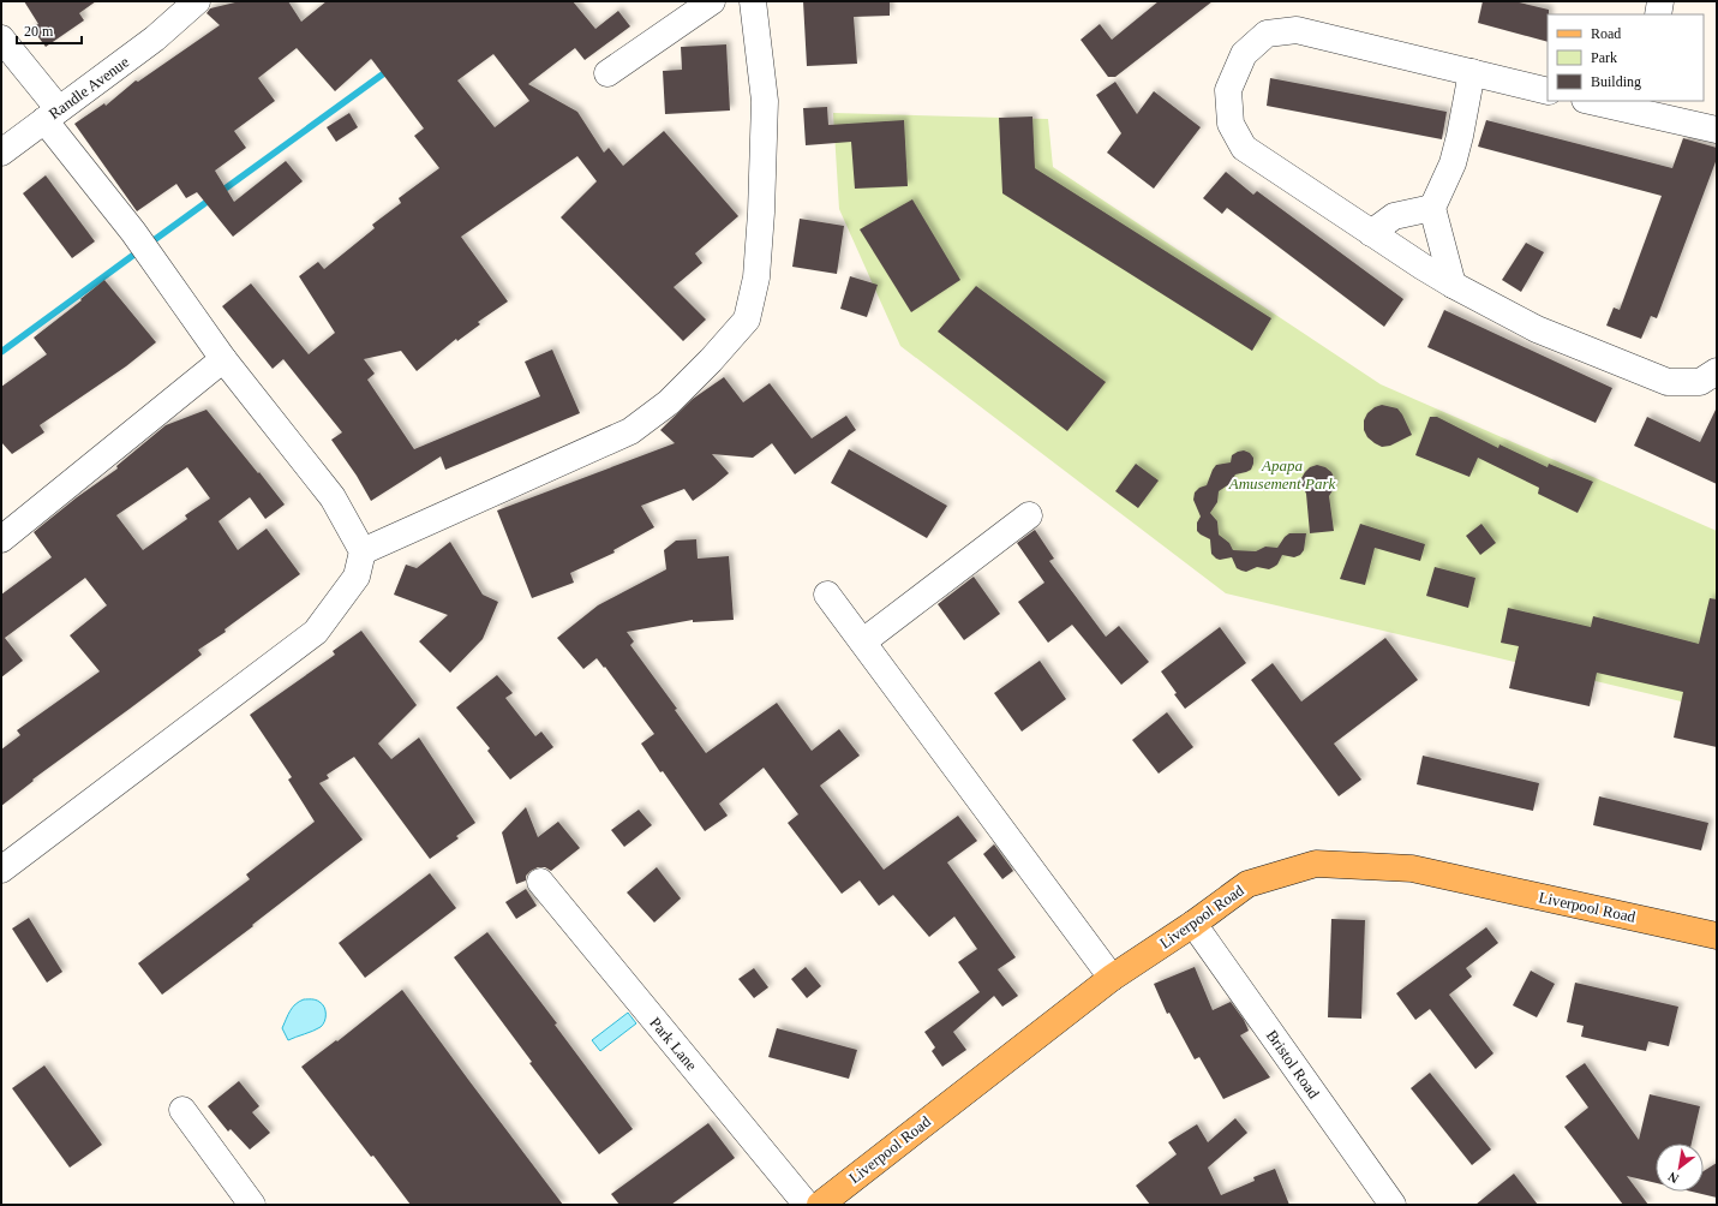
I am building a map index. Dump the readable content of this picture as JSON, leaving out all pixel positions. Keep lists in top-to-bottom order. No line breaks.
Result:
{"streets":{"main road":["Liverpool Road"],"street":["Randle Avenue","Park Lane","Bristol Road"]},"crossings":[["Liverpool Road","Bristol Road"]],"parks":["Apapa Amusement Park"],"legend":["Road","Park","Building"],"scale_bar":"20 m","north":"bottom left"}
